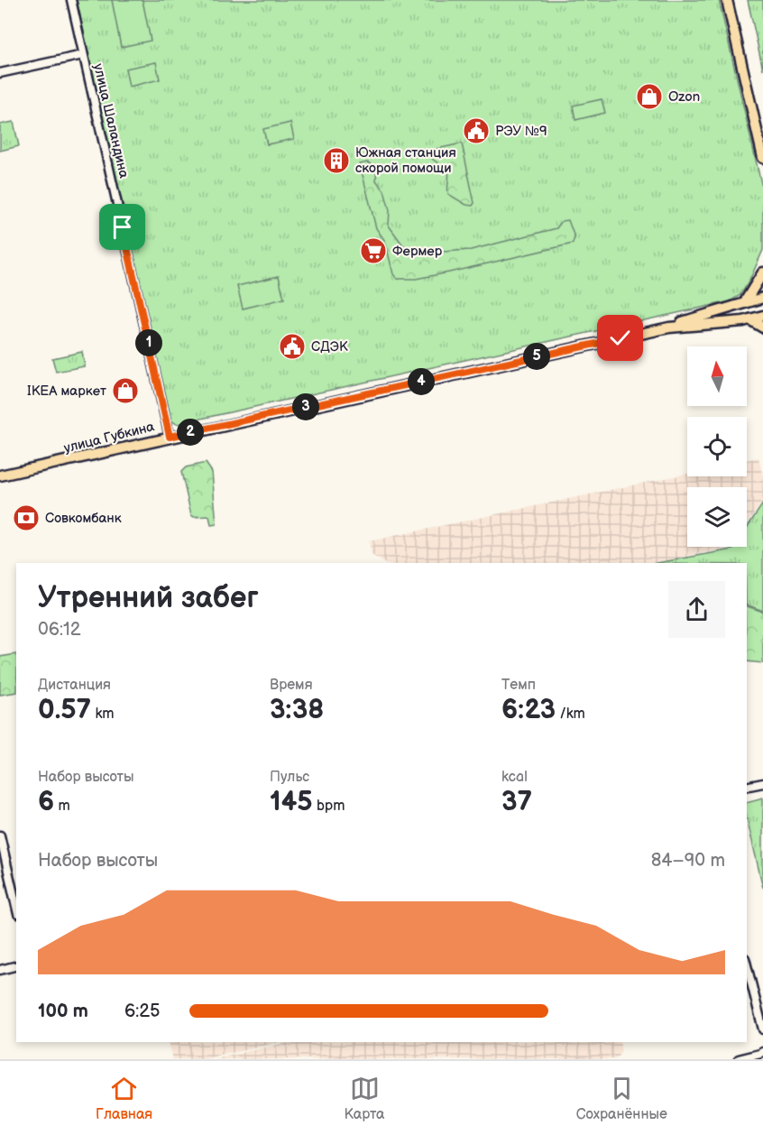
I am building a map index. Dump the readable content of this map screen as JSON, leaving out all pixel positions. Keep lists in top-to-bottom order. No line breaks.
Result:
{"streets":{"main road":["улица Губкина"],"street":["улица Шаландина"]},"crossings":[["улица Шаландина","улица Губкина"]],"places":{"shop":["Ozon","IKEA маркет"],"public building":["РЭУ №9","СДЭК"],"building":["Южная станция скорой помощи"],"supermarket":["Фермер"],"bank":["Совкомбанк"]},"north":"top","page":{"pins":["1","5","4","3","2"],"heading":["Утренний забег","06:12"],"stats":[["Дистанция","0.57 km"],["Время","3:38"],["Темп","6:23 /km"],["Набор высоты","6 m"],["Пульс","145 bpm"],["kcal","37"]],"chart":["Набор высоты","84–90 m"],"list":[{"name":"100 m","note":"6:25"}],"tabs":["Главная","Карта","Сохранённые"]}}
